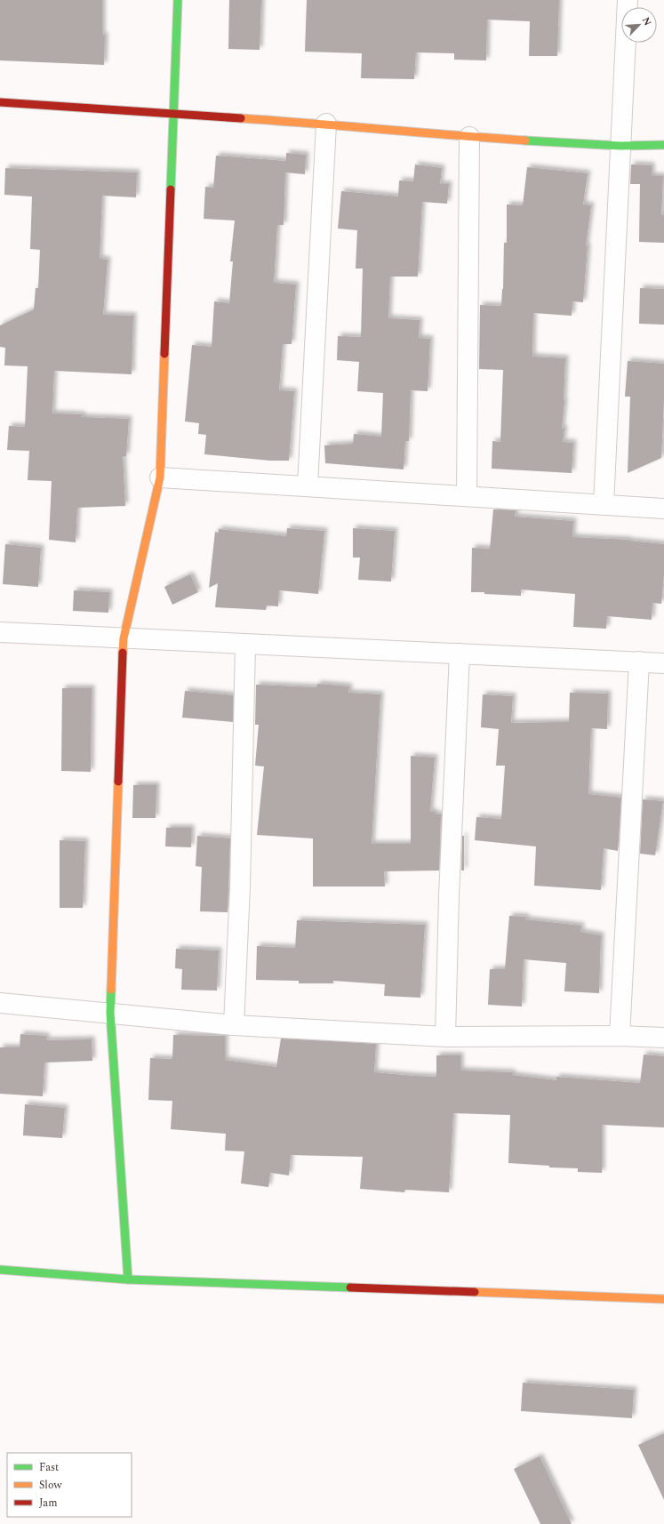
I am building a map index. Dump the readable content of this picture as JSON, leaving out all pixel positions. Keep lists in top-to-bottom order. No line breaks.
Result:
{"legend":["Fast","Slow","Jam"],"north":"top right"}
